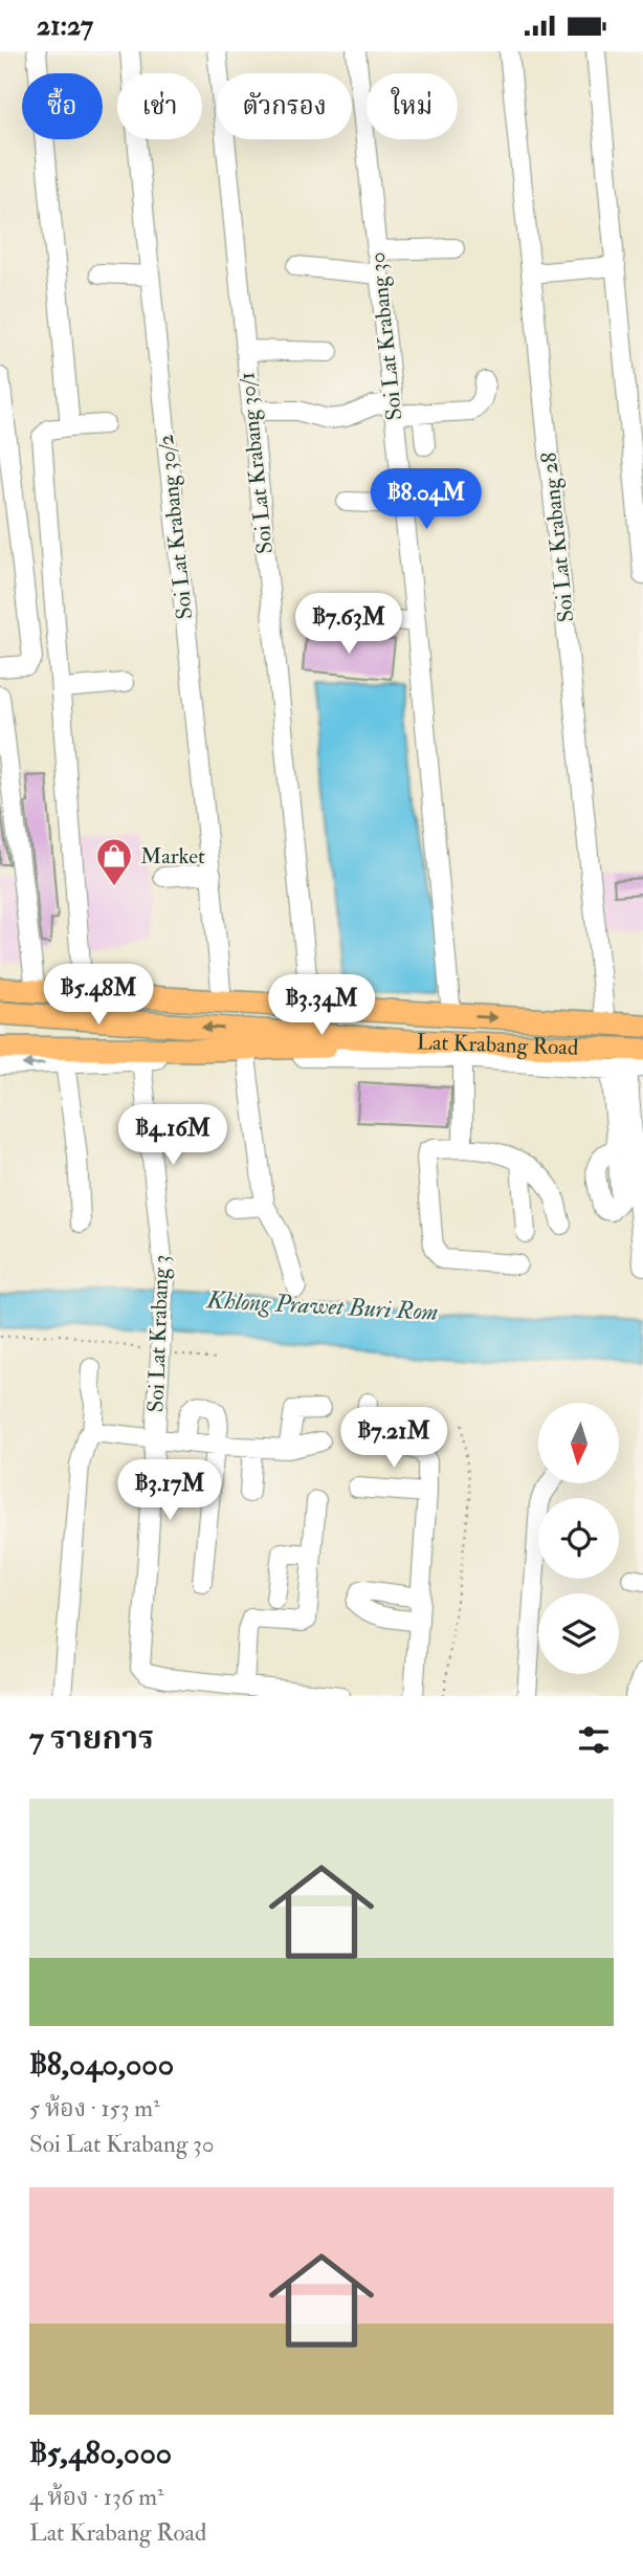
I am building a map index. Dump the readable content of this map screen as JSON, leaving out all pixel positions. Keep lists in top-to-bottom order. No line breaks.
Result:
{"streets":{"main road":["Lat Krabang Road"],"street":["Soi Lat Krabang 30","Soi Lat Krabang 30/1","Soi Lat Krabang 30/2","Soi Lat Krabang 28","Soi Lat Krabang 3"]},"crossings":[["Soi Lat Krabang 30","Lat Krabang Road"],["Soi Lat Krabang 30/1","Lat Krabang Road"],["Soi Lat Krabang 30/2","Lat Krabang Road"],["Soi Lat Krabang 28","Lat Krabang Road"]],"water":["Khlong Prawet Buri Rom"],"places":{"shop":["Market"]},"north":"bottom","page":{"status":"21:27","chip":["ซื้อ","เช่า","ตัวกรอง","ใหม่"],"price":["฿8.04M","฿7.63M","฿5.48M","฿3.34M","฿4.16M","฿7.21M","฿3.17M"],"heading":"7 รายการ","list":[{"name":"฿8,040,000","note":"5 ห้อง · 153 m² · Soi Lat Krabang 30"},{"name":"฿5,480,000","note":"4 ห้อง · 136 m² · Lat Krabang Road"}]}}
